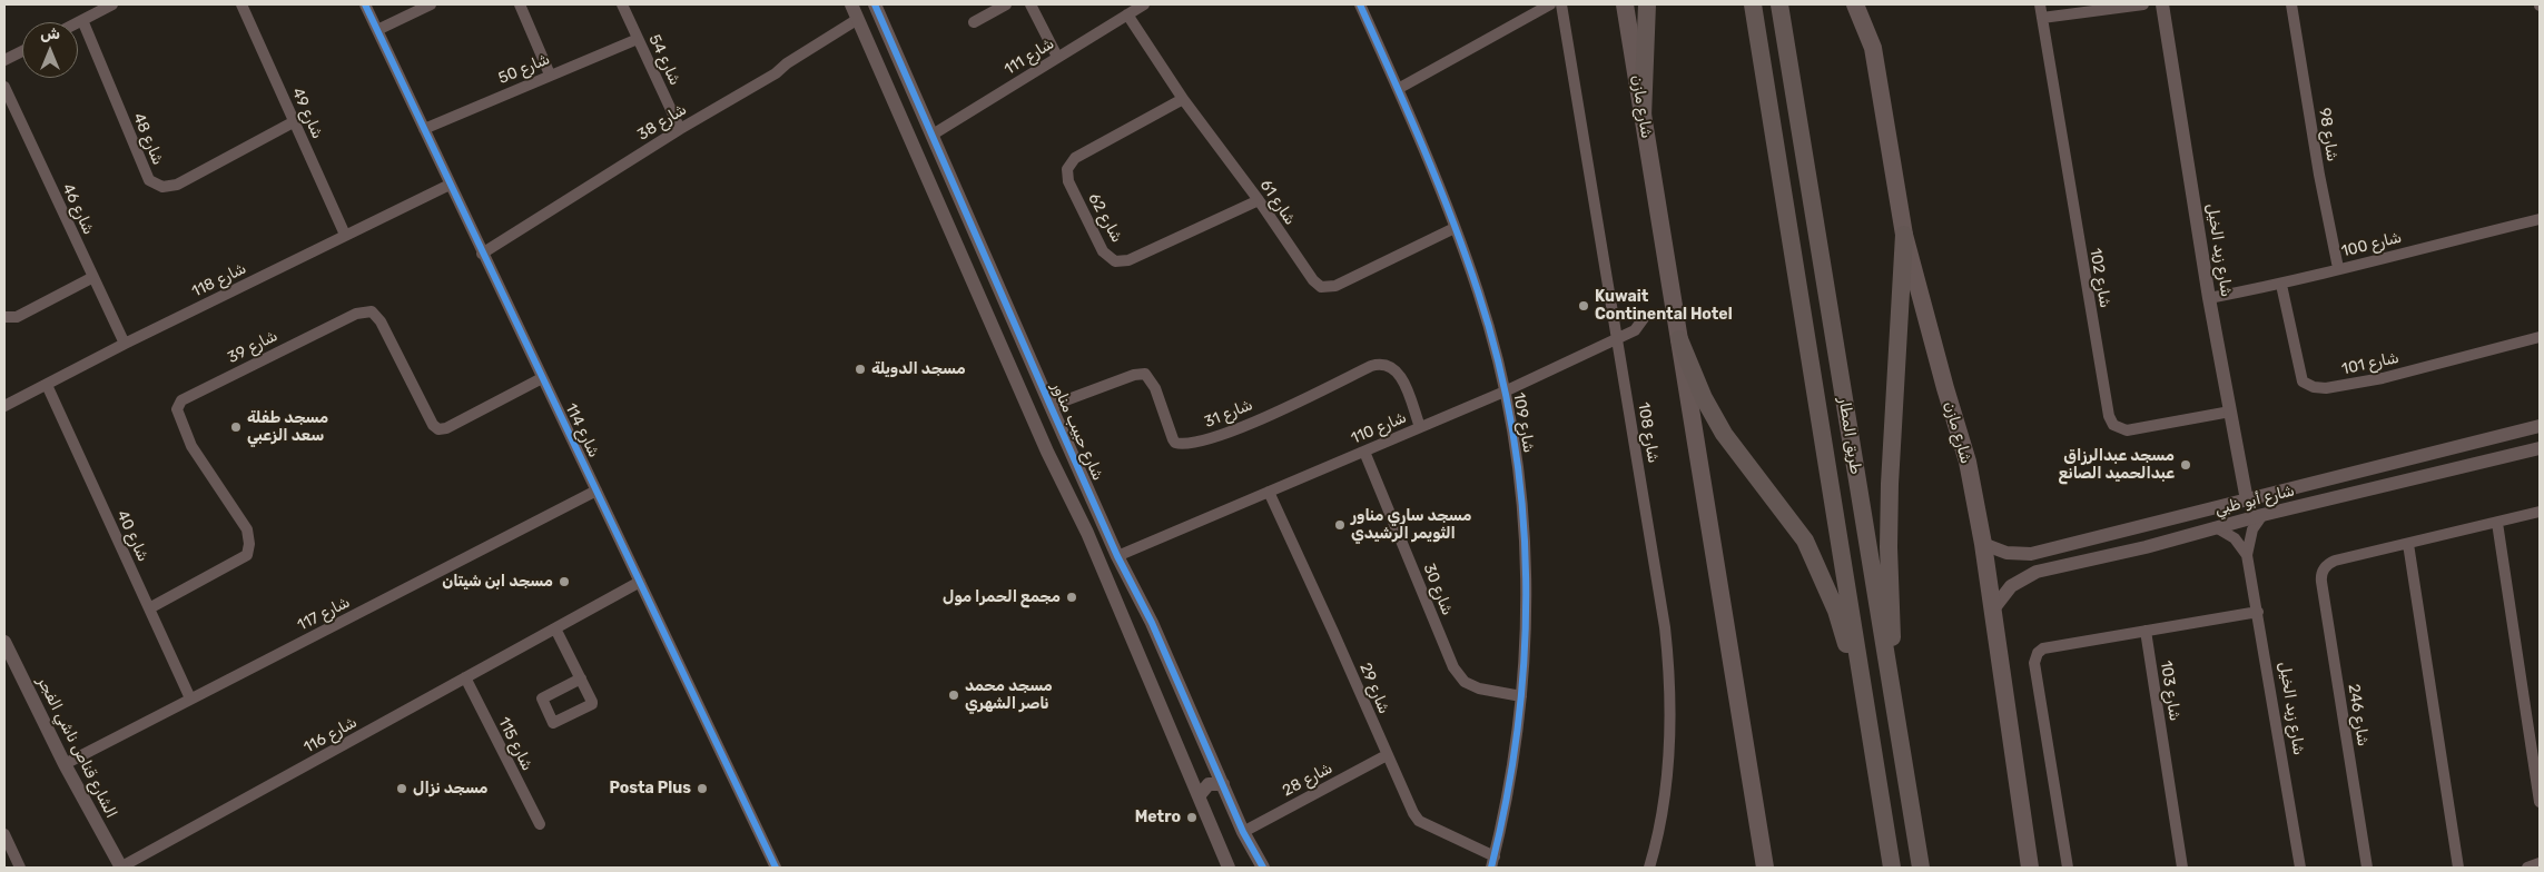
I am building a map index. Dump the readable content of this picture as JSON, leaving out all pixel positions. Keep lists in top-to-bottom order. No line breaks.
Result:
{"streets":{"highway":["طريق المطار"],"main road":["شارع مازن"],"street":["شارع 111","شارع 54","شارع 50","شارع 49","شارع 38","شارع 98","شارع 48","شارع 61","شارع 46","شارع 62","شارع 100","شارع زيد الخيل","شارع 102","شارع 118","شارع 39","شارع 101","شارع 31","شارع 109","شارع 110","شارع 114","شارع حبيب مناور","شارع 108","شارع أبو ظبي","شارع 40","شارع 30","شارع 117","شارع 29","شارع 103","شارع 246","شارع 116","شارع 115","الشارع قناص ناشي الفجر","شارع 28"]},"crossings":[["شارع 111","شارع 61"],["شارع 111","شارع حبيب مناور"],["شارع 54","شارع 50"],["شارع 54","شارع 38"],["شارع 50","شارع 114"],["شارع مازن","شارع أبو ظبي"],["شارع 49","شارع 48"],["شارع 49","شارع 118"],["شارع 38","شارع 114"],["شارع 98","شارع 100"],["شارع 61","شارع 62"],["شارع 61","شارع 109"],["شارع 46","شارع 118"],["شارع 100","شارع زيد الخيل"],["شارع 100","شارع 101"],["شارع زيد الخيل","شارع 102"],["شارع زيد الخيل","شارع أبو ظبي"],["شارع 118","شارع 114"],["شارع 118","شارع 40"],["شارع 39","شارع 114"],["شارع 39","شارع 40"],["شارع 31","شارع 110"],["شارع 31","شارع حبيب مناور"],["شارع 109","شارع 110"],["شارع 109","شارع 30"],["شارع 109","شارع 29"],["شارع 110","شارع حبيب مناور"],["شارع 110","شارع 108"],["شارع 110","شارع 30"],["شارع 110","شارع 29"],["شارع 114","شارع 117"],["شارع 114","شارع 116"],["شارع حبيب مناور","شارع 28"],["شارع 40","شارع 117"],["شارع 117","الشارع قناص ناشي الفجر"],["شارع 29","شارع 28"],["شارع 116","شارع 115"],["شارع 116","الشارع قناص ناشي الفجر"]],"places":["Kuwait Continental Hotel","مسجد الدويلة","مسجد طفلة سعد الزعبي","مسجد عبدالرزاق عبدالحميد الصانع","مسجد ساري مناور الثويمر الرشيدي","مسجد ابن شيتان","مجمع الحمرا مول","مسجد محمد ناصر الشهري","مسجد نزال","Posta Plus","Metro"],"north":"top"}
